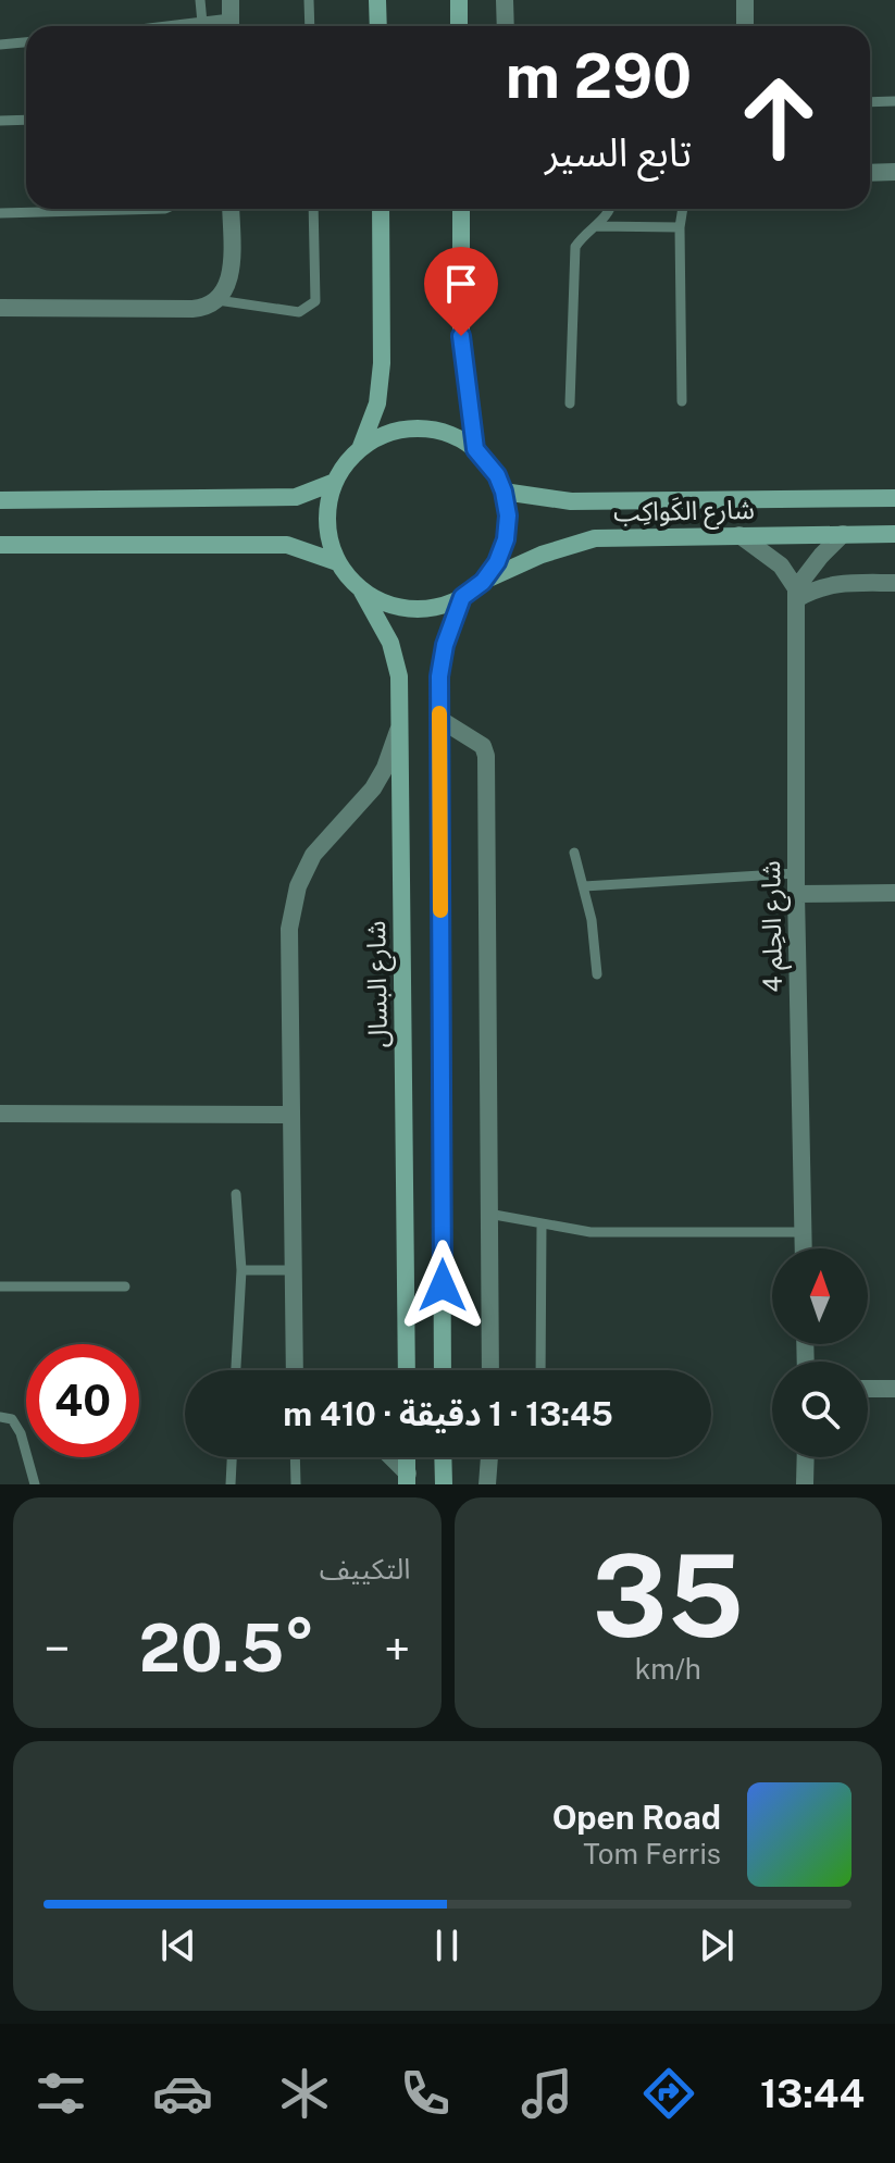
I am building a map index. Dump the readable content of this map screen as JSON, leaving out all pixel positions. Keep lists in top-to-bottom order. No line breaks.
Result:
{"streets":{"street":["شارع الكَواكِب","شارع الحِلم 4","شارع البسال"]},"crossings":[["شارع الكَواكِب","شارع البسال"]],"north":"top","page":{"turn":["290 m","تابع السير"],"limit":"40","trip":"13:45 · 1 دقيقة · 410 m","tile":[["35","km/h"],"التكييف"],"heat":["−","20.5°","+"],"song":["Open Road","Tom Ferris"],"tabs":"13:44"}}
